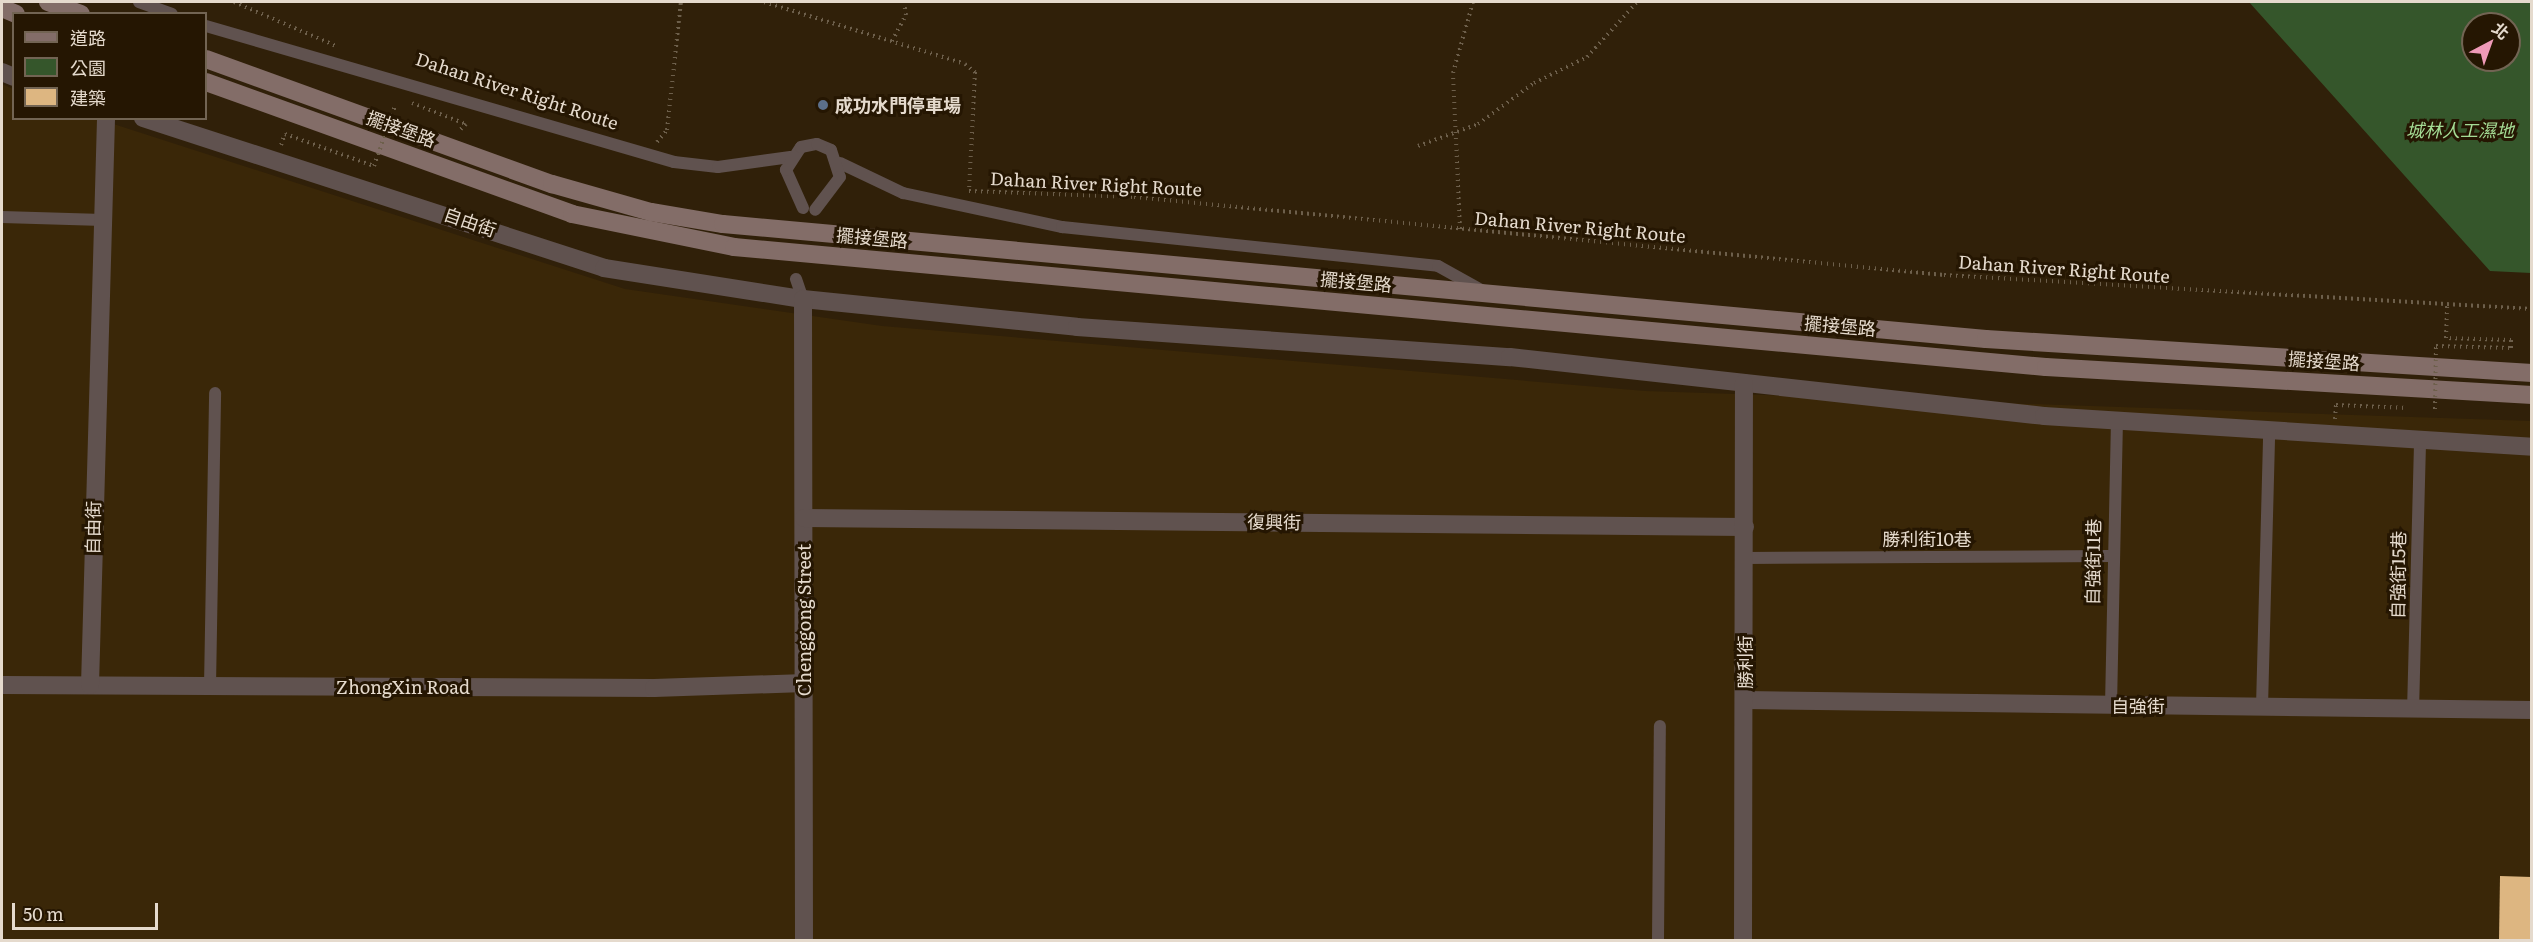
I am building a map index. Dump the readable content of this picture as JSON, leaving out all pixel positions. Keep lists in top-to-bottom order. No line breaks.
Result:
{"streets":{"street":["擺接堡路","自由街","復興街","Chenggong Street","勝利街","ZhongXin Road","自強街"],"lane":["勝利街10巷","自強街11巷","自強街15巷"],"path":["Dahan River Right Route"]},"crossings":[["自由街","自強街11巷"],["自由街","自強街15巷"],["自由街","Chenggong Street"],["自由街","勝利街"],["自由街","ZhongXin Road"],["復興街","Chenggong Street"],["復興街","勝利街"],["勝利街10巷","自強街11巷"],["勝利街10巷","勝利街"],["自強街11巷","自強街"],["自強街15巷","自強街"],["Chenggong Street","ZhongXin Road"],["勝利街","自強街"]],"parks":["城林人工濕地"],"places":["成功水門停車場"],"legend":["道路","公園","建築"],"scale_bar":"50 m","north":"top right"}
